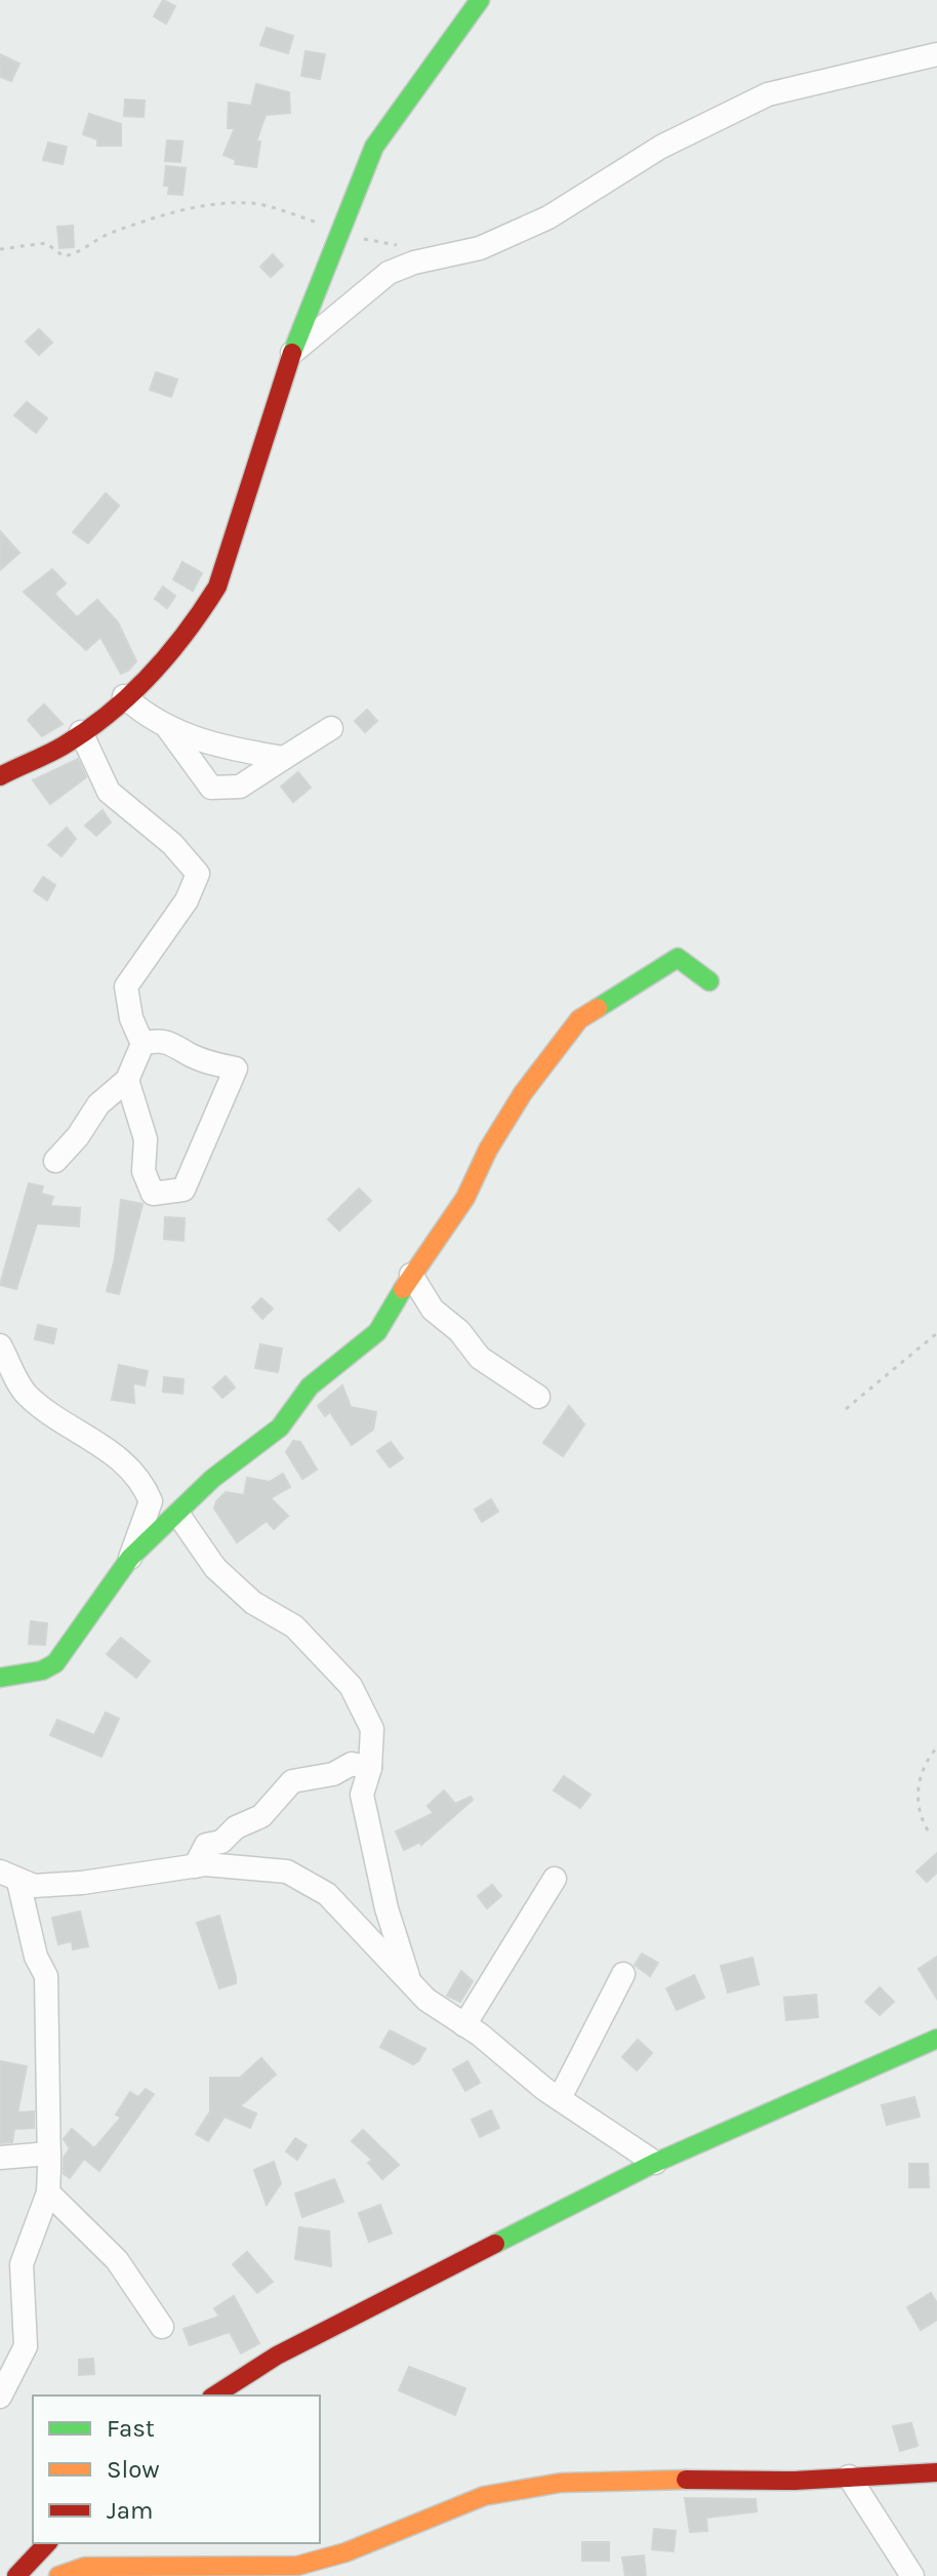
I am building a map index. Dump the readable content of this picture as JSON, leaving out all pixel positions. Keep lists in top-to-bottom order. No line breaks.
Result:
{"legend":["Fast","Slow","Jam"]}
